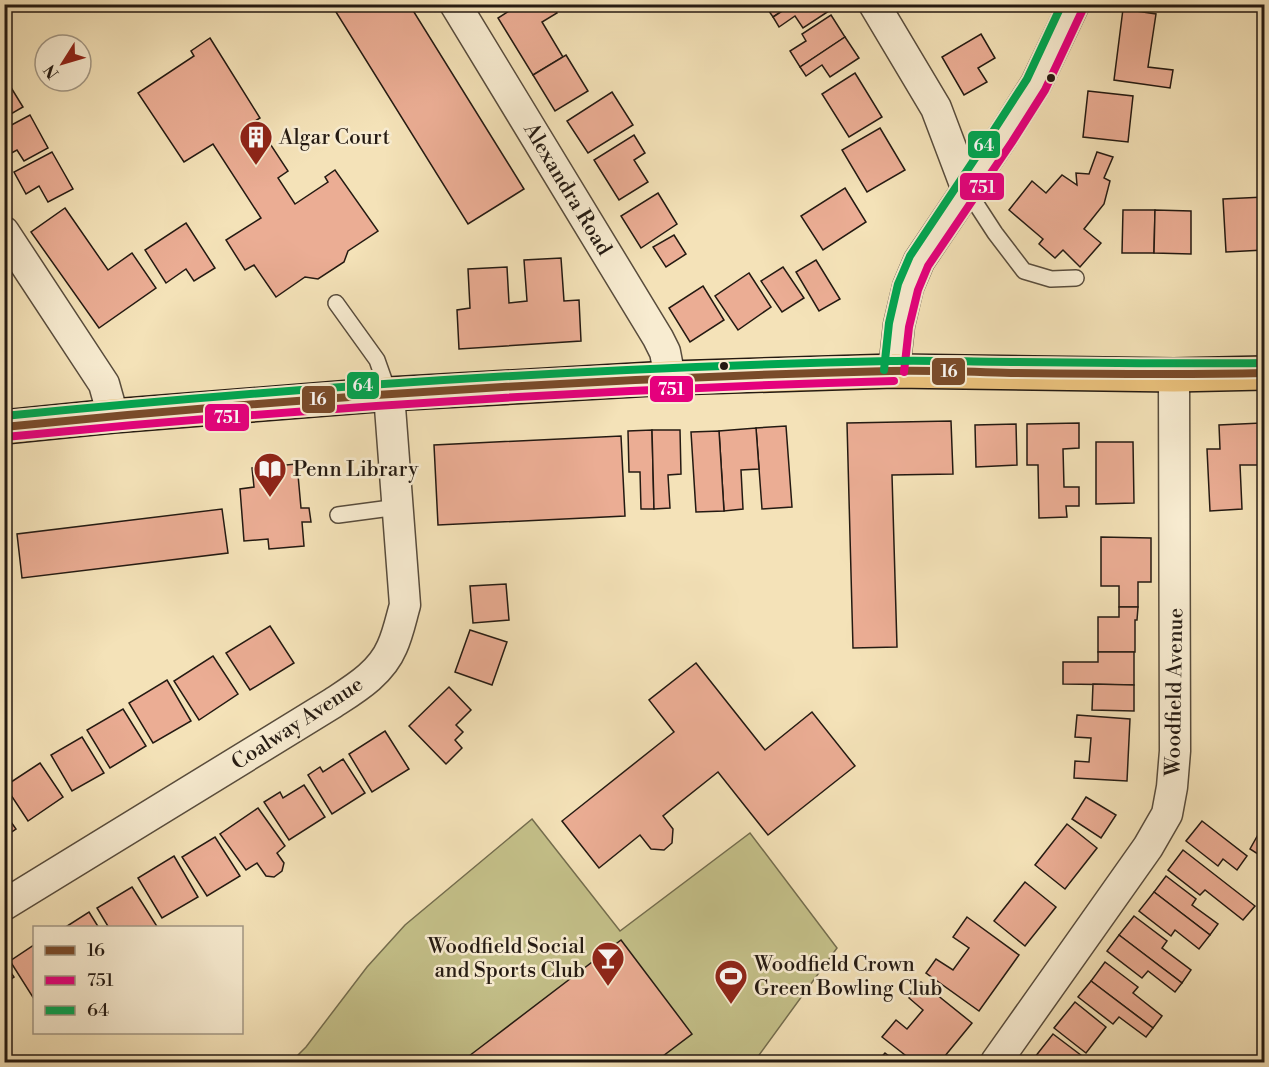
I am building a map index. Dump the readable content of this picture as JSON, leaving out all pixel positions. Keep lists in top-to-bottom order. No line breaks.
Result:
{"streets":{"street":["Alexandra Road","Woodfield Avenue","Coalway Avenue"]},"places":{"building":["Algar Court"],"library":["Penn Library"],"bar":["Woodfield Social and Sports Club"],"sports":["Woodfield Crown Green Bowling Club"]},"lines":["transit line 64","transit line 751","transit line 16"],"legend":["16","751","64"],"north":"bottom left"}
